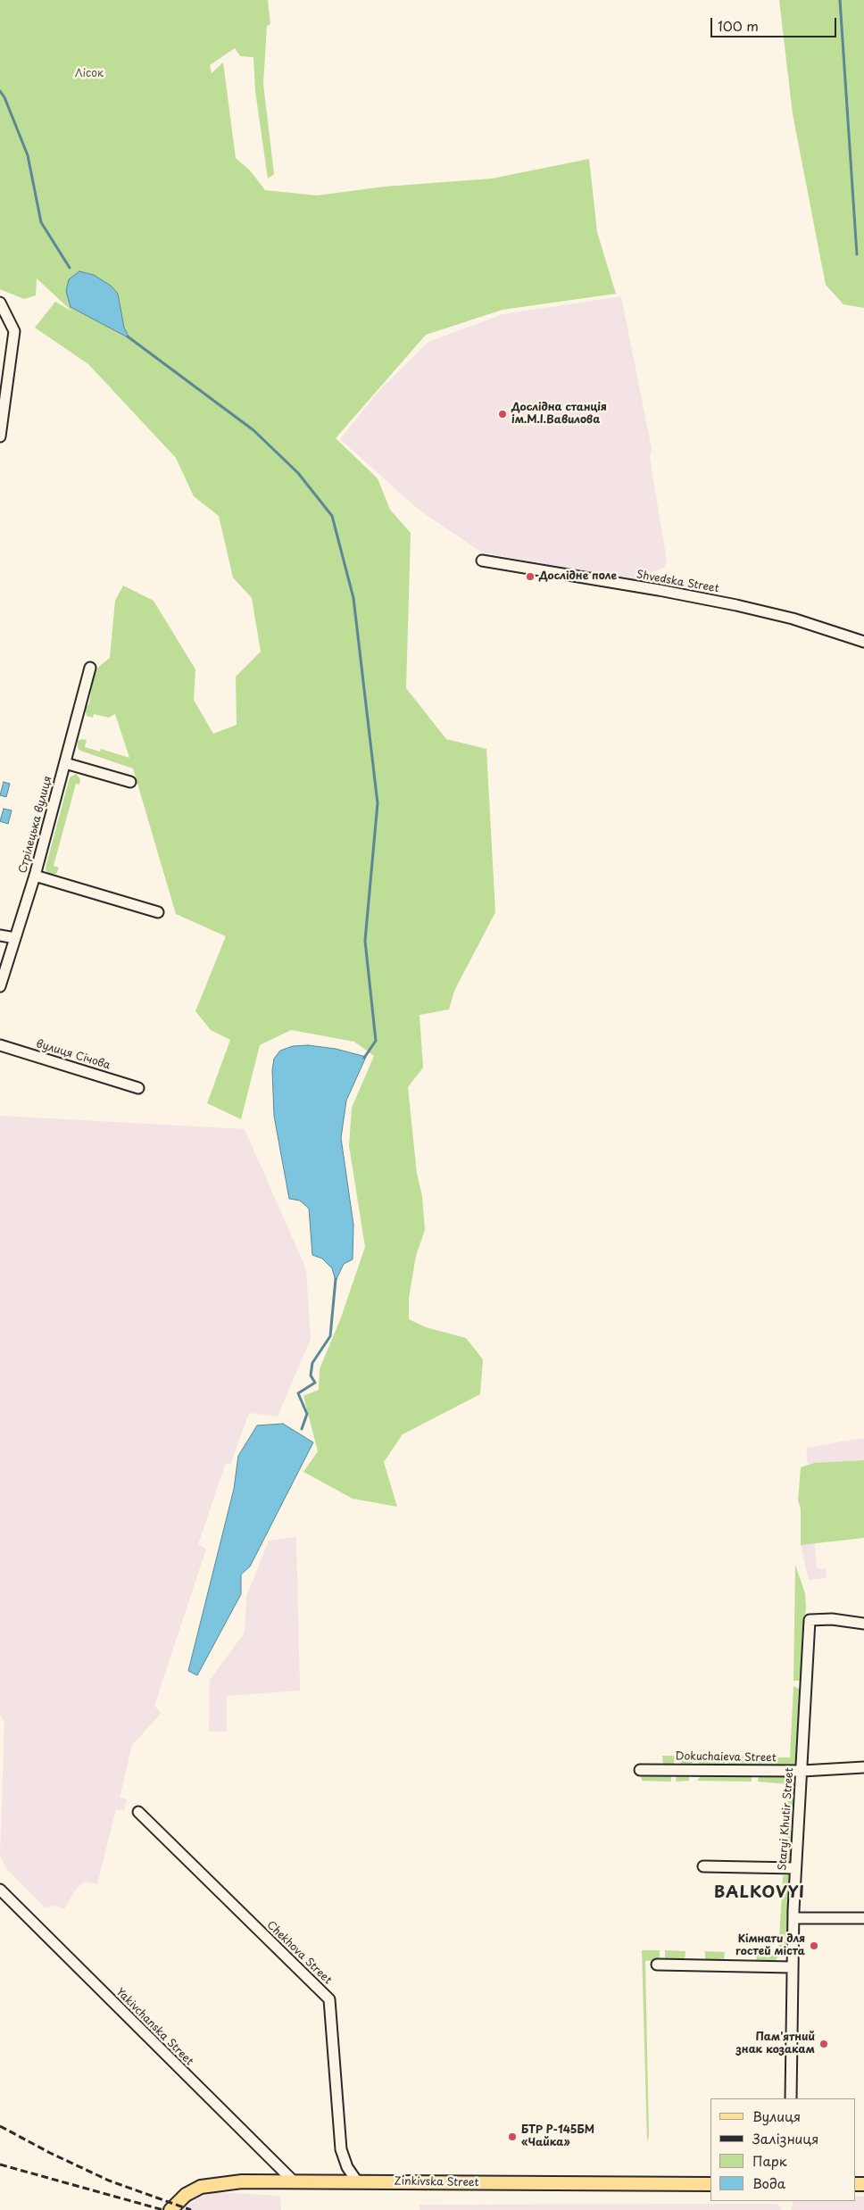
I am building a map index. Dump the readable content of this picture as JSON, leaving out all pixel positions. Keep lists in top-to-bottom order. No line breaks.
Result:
{"streets":{"main road":["Zinkivska Street"],"street":["Shvedska Street","Стрілецька вулиця","вулиця Січова","Dokuchaieva Street","Staryi Khutir Street","Chekhova Street","Yakivchanska Street"]},"crossings":[["Dokuchaieva Street","Staryi Khutir Street"],["Chekhova Street","Zinkivska Street"],["Yakivchanska Street","Zinkivska Street"]],"districts":["BALKOVYI"],"parks":["Лісок"],"places":["Дослідна станція ім.М.І.Вавилова","Дослідне поле","Кімнати для гостей міста","Пам'ятний знак козакам","БТР Р-145БМ «Чайка»"],"legend":["Вулиця","Залізниця","Парк","Вода"],"scale_bar":"100 m"}
